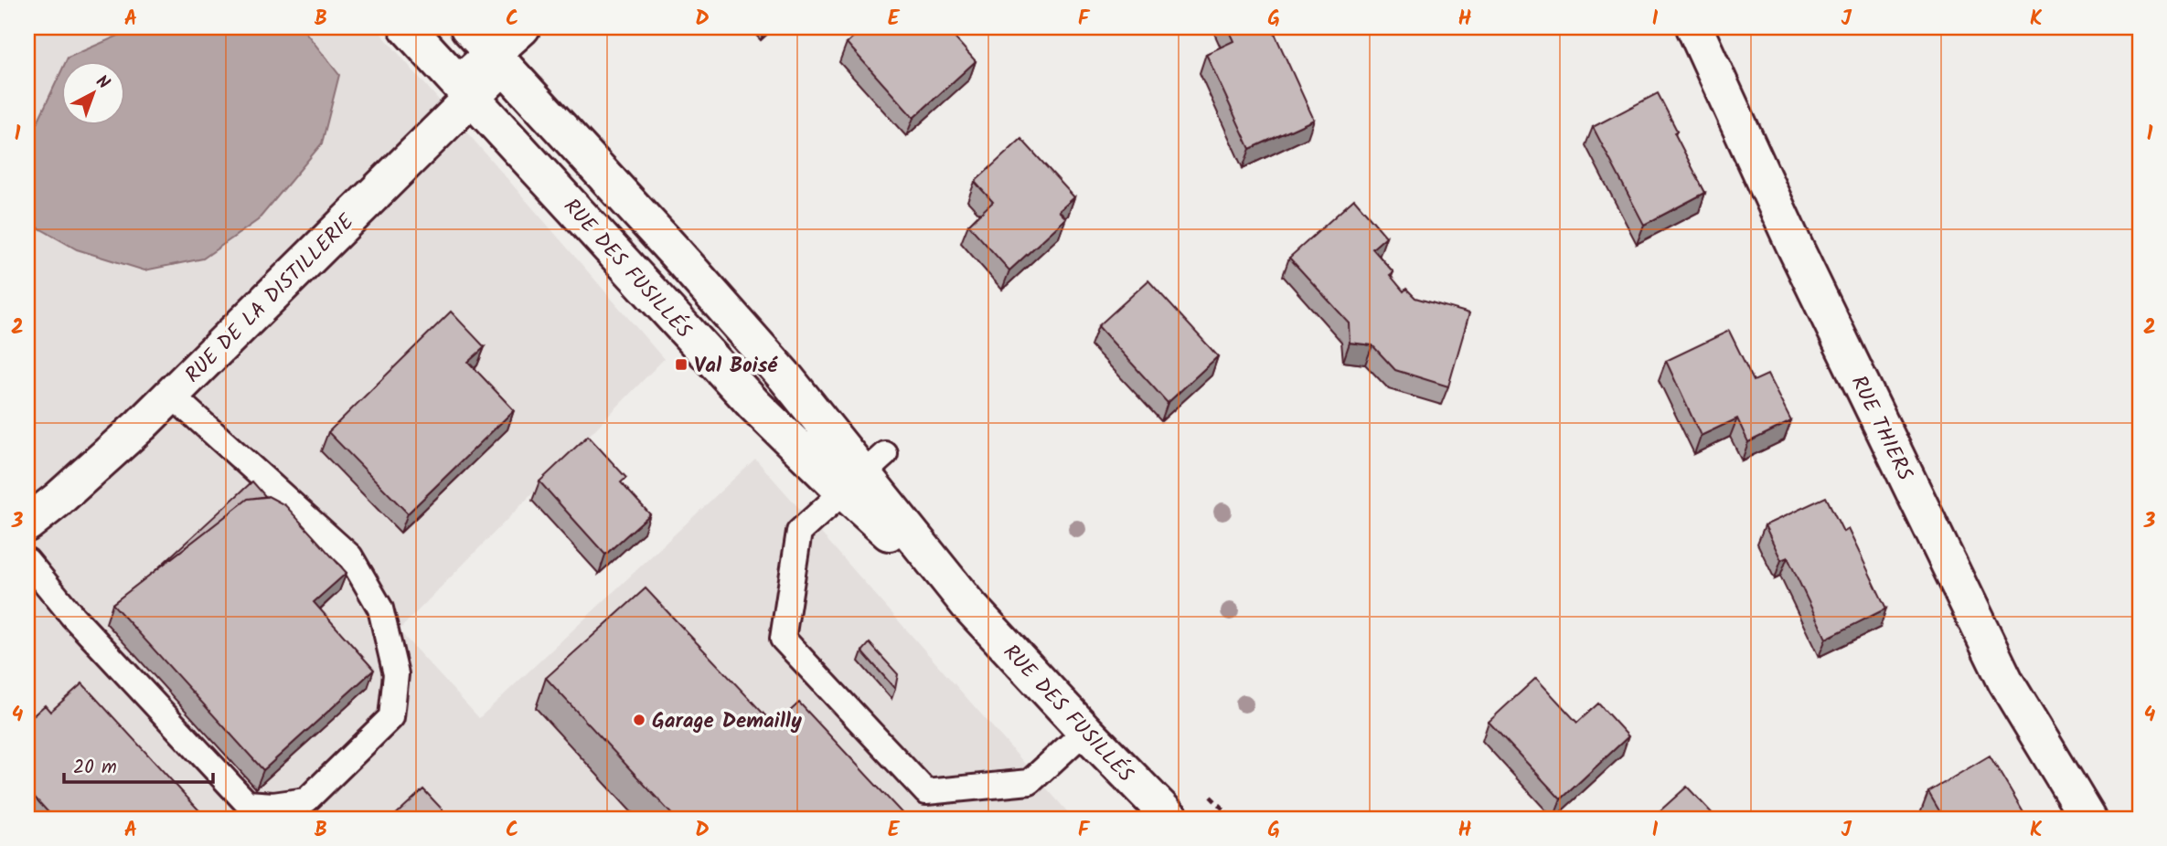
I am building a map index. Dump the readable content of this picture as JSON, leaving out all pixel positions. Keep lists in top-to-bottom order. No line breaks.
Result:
{"streets":{"main road":["RUE DES FUSILLÉS","RUE DE LA DISTILLERIE","RUE THIERS"]},"crossings":[["RUE DES FUSILLÉS","RUE DE LA DISTILLERIE"]],"places":{"transit":["Val Boisé"],"other":["Garage Demailly"]},"scale_bar":"20 m","north":"top right","grid":{"columns":["A","B","C","D","E","F","G","H","I","J","K"],"rows":["1","2","3","4"]}}
